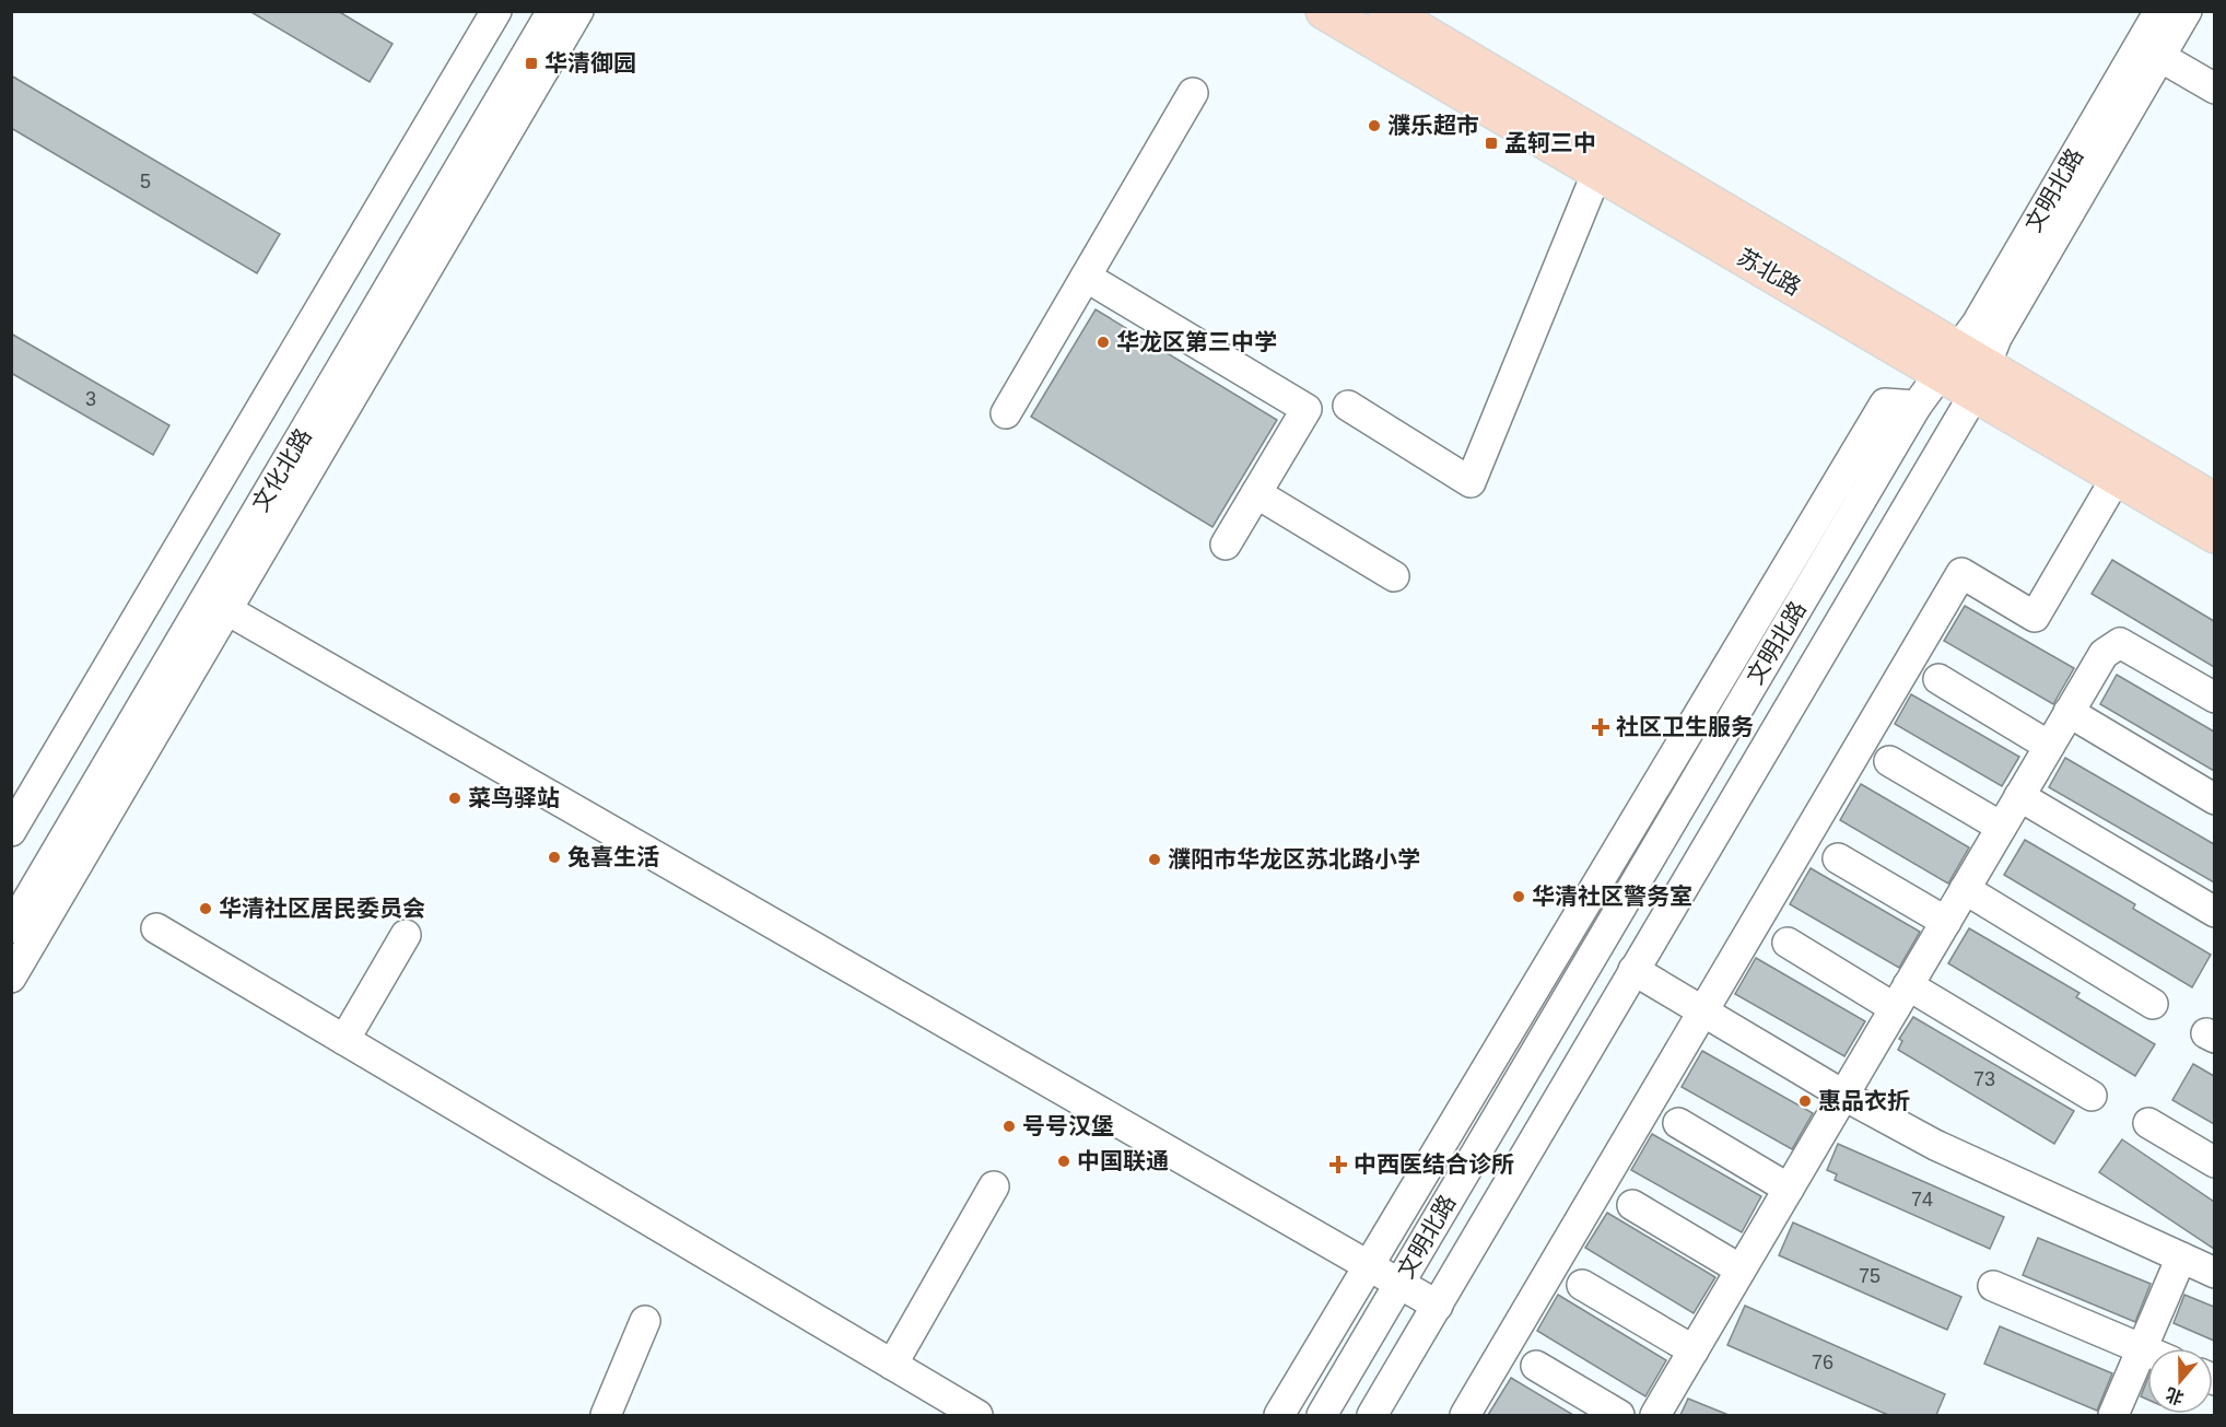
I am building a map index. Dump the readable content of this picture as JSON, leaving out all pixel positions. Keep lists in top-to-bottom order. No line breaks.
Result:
{"streets":{"main road":["苏北路"],"street":["文明北路","文化北路"]},"crossings":[["文明北路","苏北路"]],"places":{"transit":["华清御园","孟轲三中"],"other":["濮乐超市","华龙区第三中学","菜鸟驿站","兔喜生活","濮阳市华龙区苏北路小学","华清社区警务室","华清社区居民委员会","惠品衣折","号号汉堡","中国联通"],"health":["社区卫生服务","中西医结合诊所"]},"house_numbers":["5","3","73","74","75","76"],"north":"bottom"}
